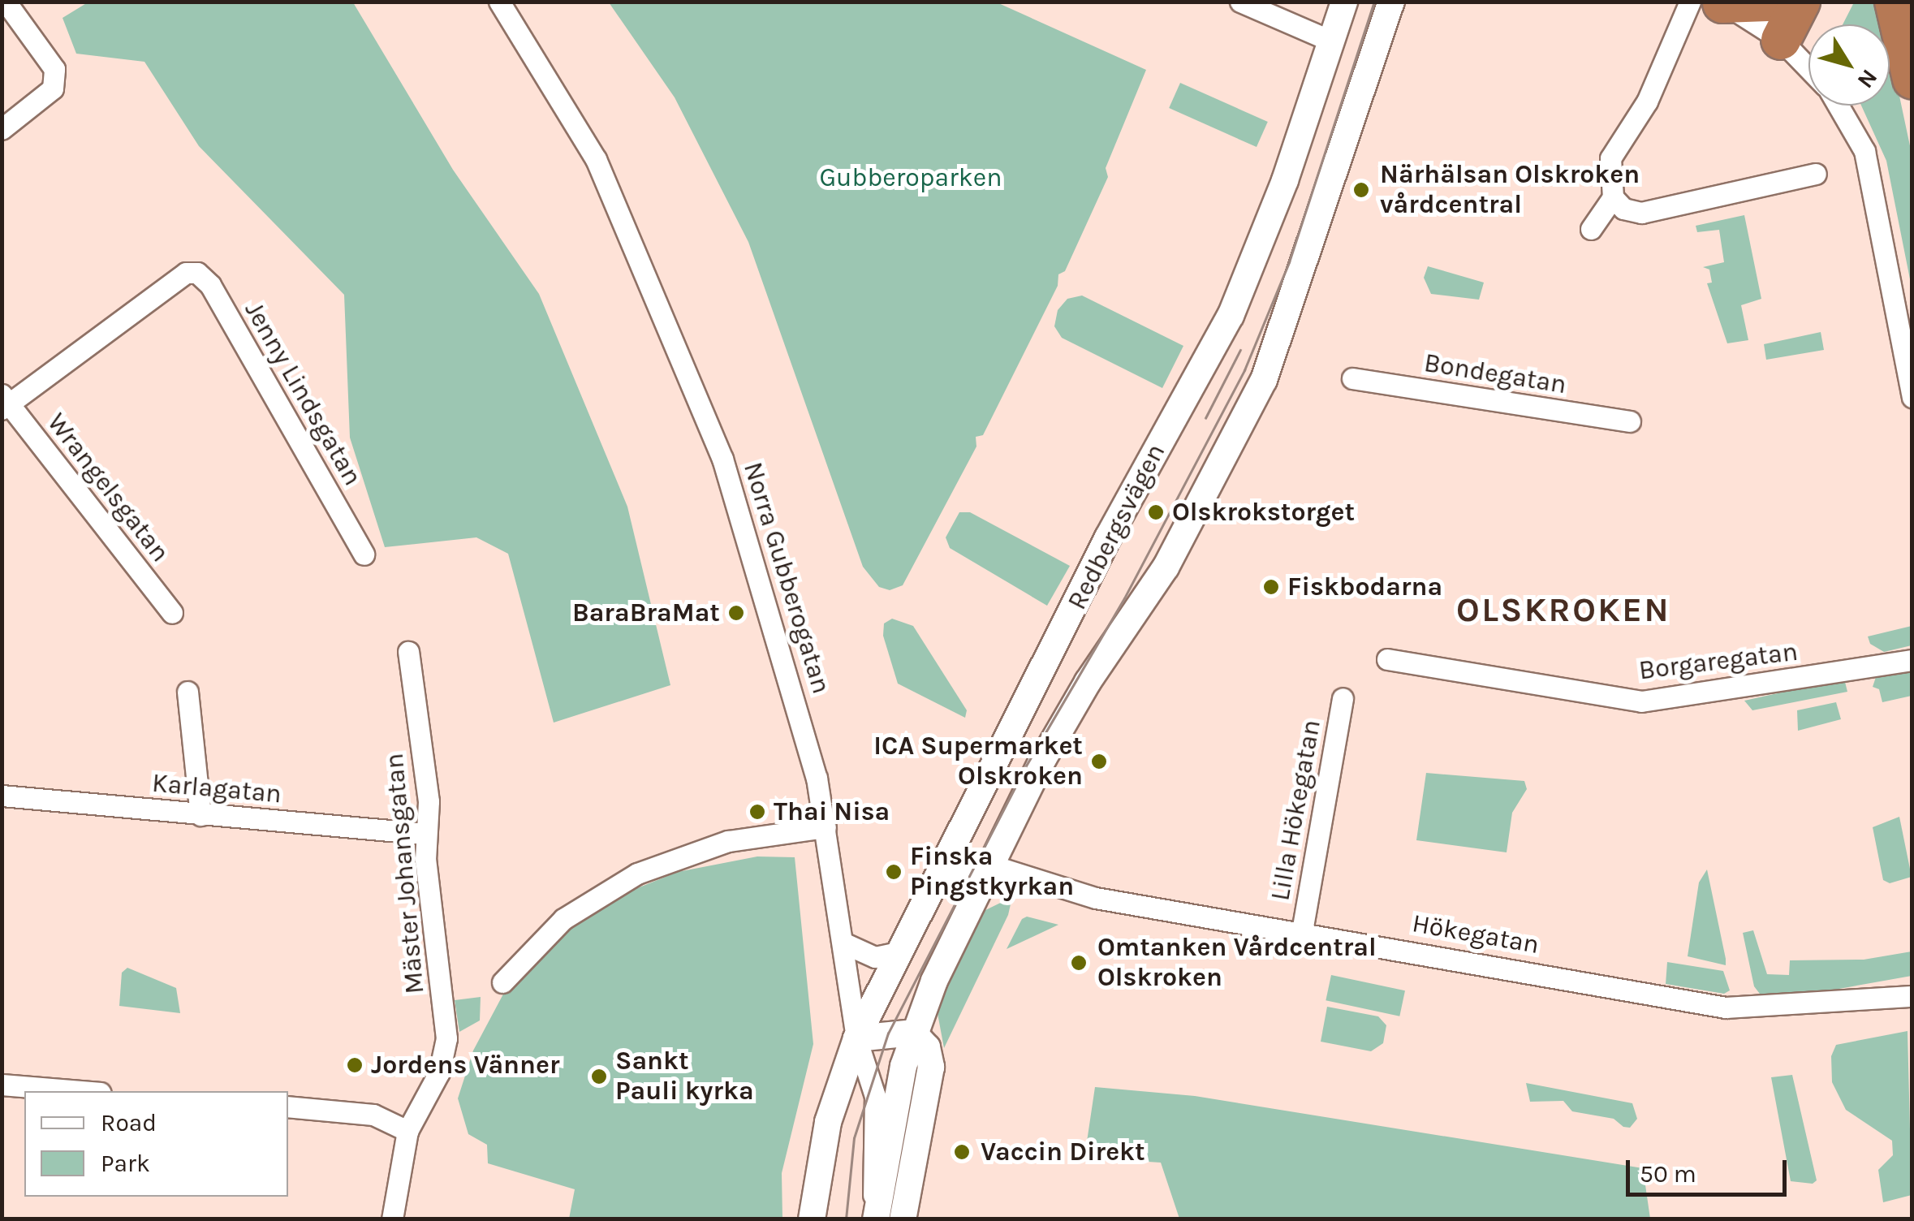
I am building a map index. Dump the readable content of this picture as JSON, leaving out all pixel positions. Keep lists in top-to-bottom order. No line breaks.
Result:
{"streets":{"street":["Bondegatan","Jenny Lindsgatan","Wrangelsgatan","Redbergsvägen","Norra Gubberogatan","Borgaregatan","Karlagatan","Lilla Hökegatan","Mäster Johansgatan","Hökegatan"]},"crossings":[["Jenny Lindsgatan","Wrangelsgatan"],["Redbergsvägen","Norra Gubberogatan"],["Redbergsvägen","Hökegatan"],["Karlagatan","Mäster Johansgatan"],["Lilla Hökegatan","Hökegatan"]],"districts":["OLSKROKEN"],"parks":["Gubberoparken"],"places":["Närhälsan Olskroken vårdcentral","Olskrokstorget","Fiskbodarna","BaraBraMat","ICA Supermarket Olskroken","Thai Nisa","Finska Pingstkyrkan","Omtanken Vårdcentral Olskroken","Jordens Vänner","Sankt Pauli kyrka","Vaccin Direkt"],"legend":["Road","Park"],"scale_bar":"50 m","north":"bottom right"}
